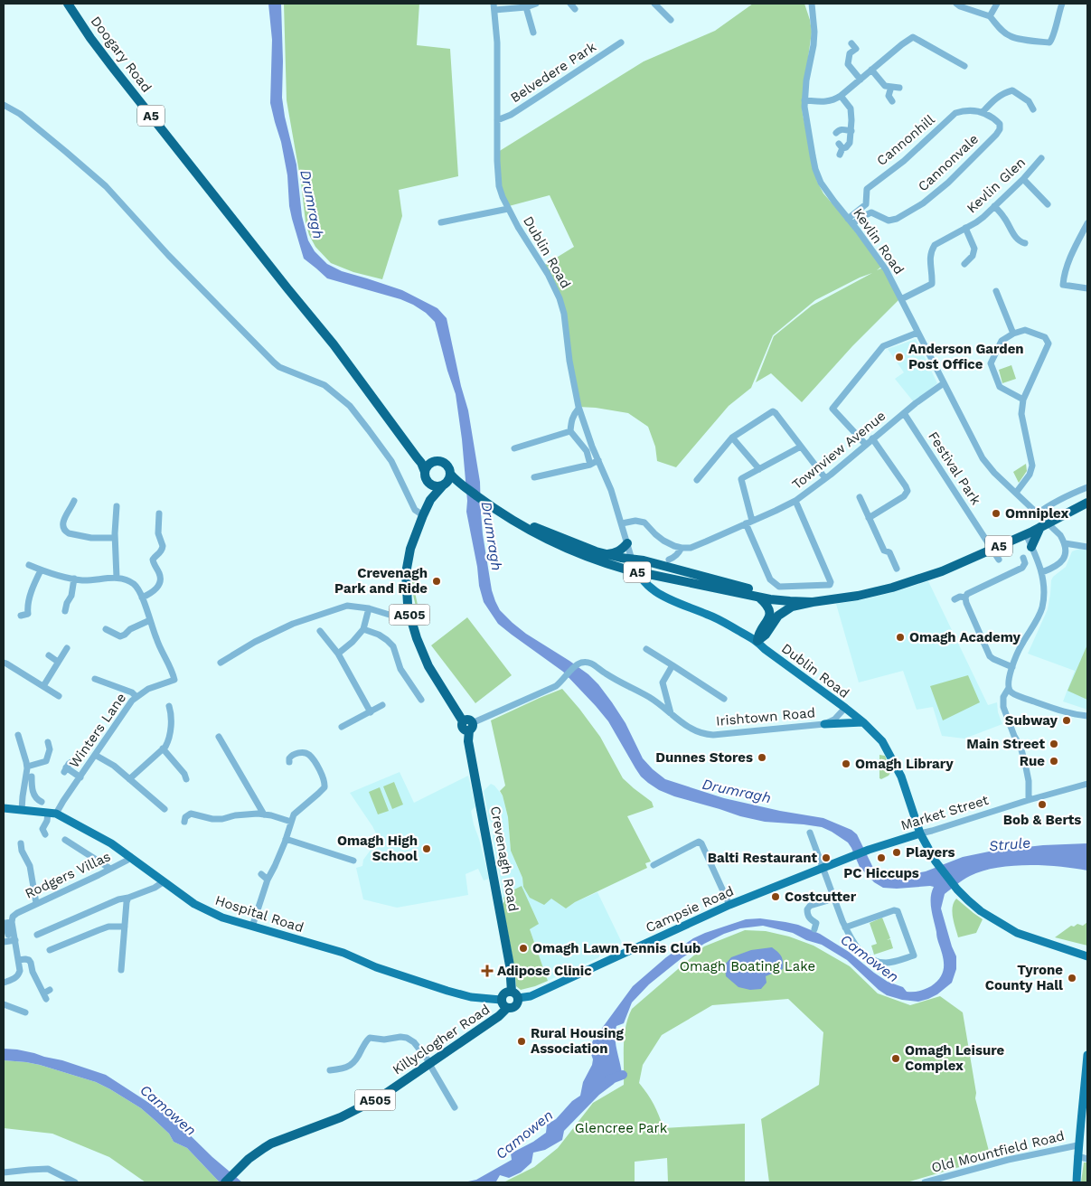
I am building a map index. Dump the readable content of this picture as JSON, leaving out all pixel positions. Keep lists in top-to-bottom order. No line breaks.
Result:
{"streets":{"highway":["Doogary Road","A5","A505","Crevenagh Road","Killyclogher Road"],"main road":["Dublin Road","Market Street","Campsie Road","Hospital Road"],"street":["Belvedere Park","Cannonhill","Cannonvale","Kevlin Glen","Kevlin Road","Townview Avenue","Festival Park","Irishtown Road","Winters Lane","Rodgers Villas","Old Mountfield Road"]},"crossings":[["Doogary Road","A5"],["Belvedere Park","Dublin Road"],["A5","Crevenagh Road"],["Cannonhill","Cannonvale"],["Cannonhill","Kevlin Road"],["Cannonvale","Kevlin Road"],["Kevlin Glen","Kevlin Road"],["Kevlin Road","Townview Avenue"],["Dublin Road","Irishtown Road"],["Dublin Road","Market Street"],["Townview Avenue","Festival Park"],["A505","Crevenagh Road"],["A505","Campsie Road"],["A505","Hospital Road"],["A505","Killyclogher Road"],["Irishtown Road","Crevenagh Road"],["Winters Lane","Hospital Road"],["Market Street","Campsie Road"],["Crevenagh Road","Campsie Road"],["Rodgers Villas","Hospital Road"],["Hospital Road","Killyclogher Road"]],"water":["Drumragh","Strule","Camowen"],"parks":["Omagh Boating Lake","Glencree Park"],"places":{"other":["Anderson Garden Post Office","Omniplex","Crevenagh Park and Ride","Omagh Academy","Subway","Main Street","Dunnes Stores","Rue","Omagh Library","Bob & Berts","Omagh High School","Players","Balti Restaurant","PC Hiccups","Costcutter","Omagh Lawn Tennis Club","Tyrone County Hall","Rural Housing Association","Omagh Leisure Complex"],"health":["Adipose Clinic"]}}
